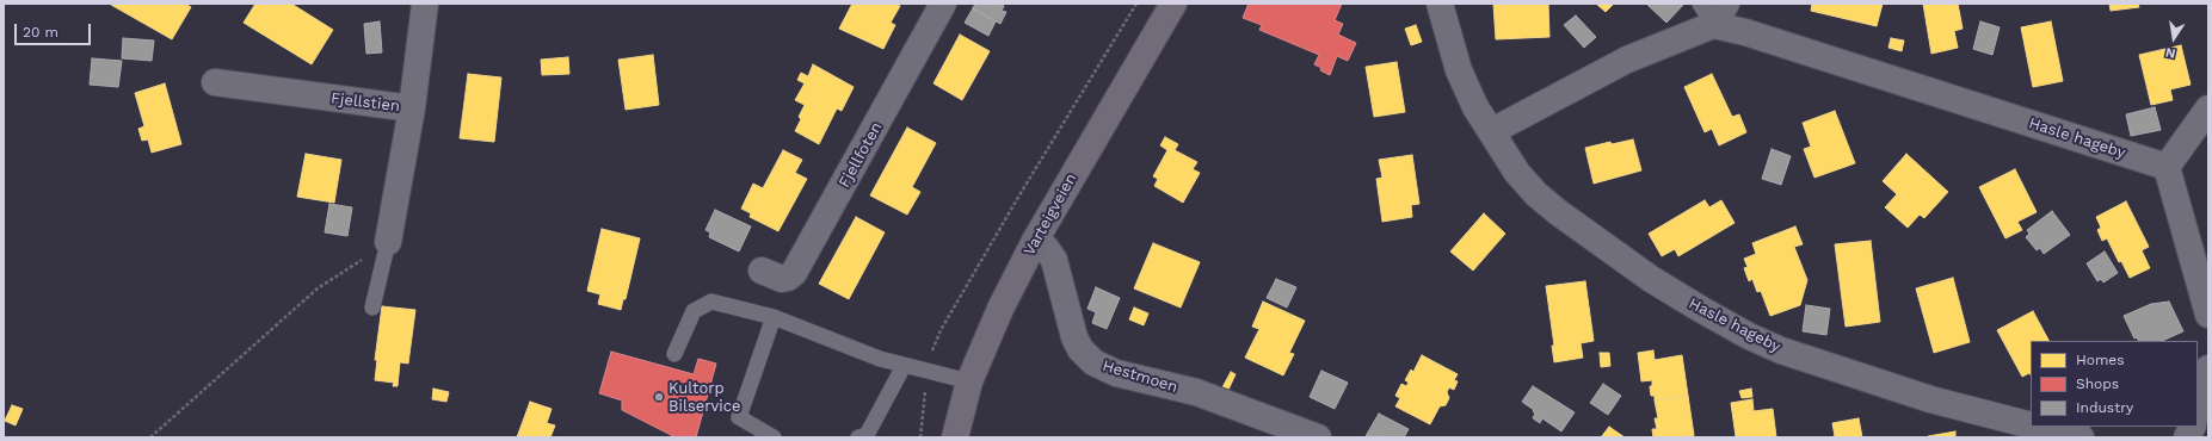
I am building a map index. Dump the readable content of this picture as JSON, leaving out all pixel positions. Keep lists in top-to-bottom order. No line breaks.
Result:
{"streets":{"main road":["Varteigveien"],"street":["Fjellstien","Hasle hageby","Fjellfoten","Hestmoen"]},"crossings":[["Varteigveien","Hestmoen"]],"places":["Kultorp Bilservice"],"legend":["Homes","Shops","Industry"],"scale_bar":"20 m","north":"bottom"}
